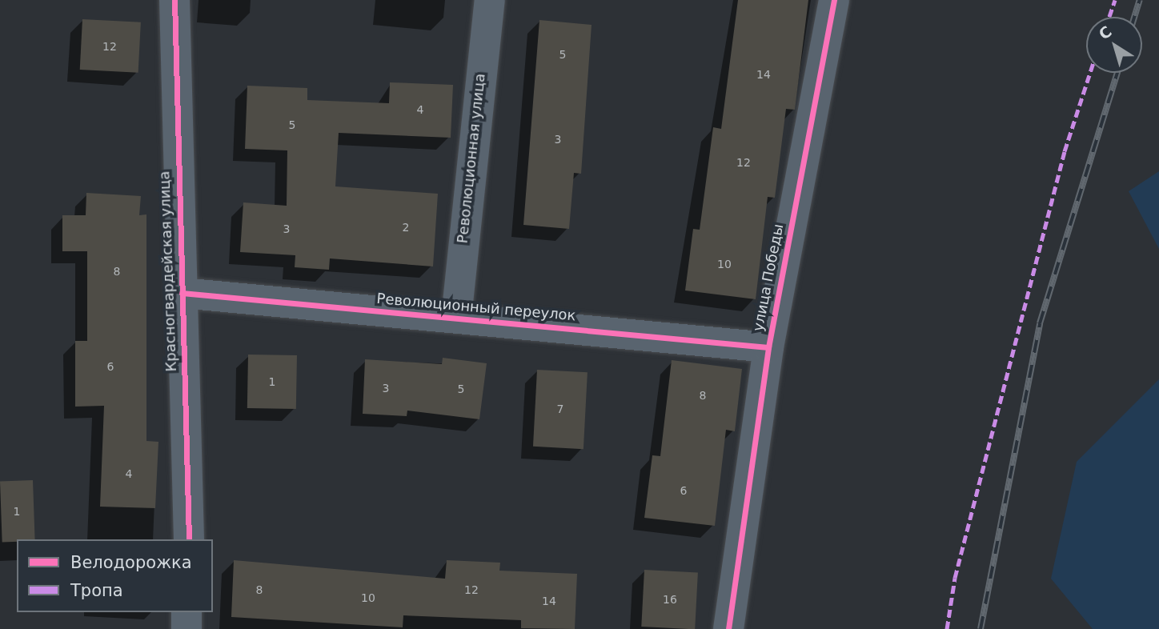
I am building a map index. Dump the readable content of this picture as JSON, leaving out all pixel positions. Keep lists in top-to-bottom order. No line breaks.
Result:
{"streets":{"street":["Революционная улица","Красногвардейская улица","улица Победы","Революционный переулок"]},"crossings":[["Революционная улица","Революционный переулок"],["Красногвардейская улица","Революционный переулок"],["улица Победы","Революционный переулок"]],"house_numbers":["12","5","14","4","5","3","12","2","3","10","8","6","1","3","5","8","7","4","6","1","8","12","10","16","14"],"legend":["Велодорожка","Тропа"],"north":"top left"}
